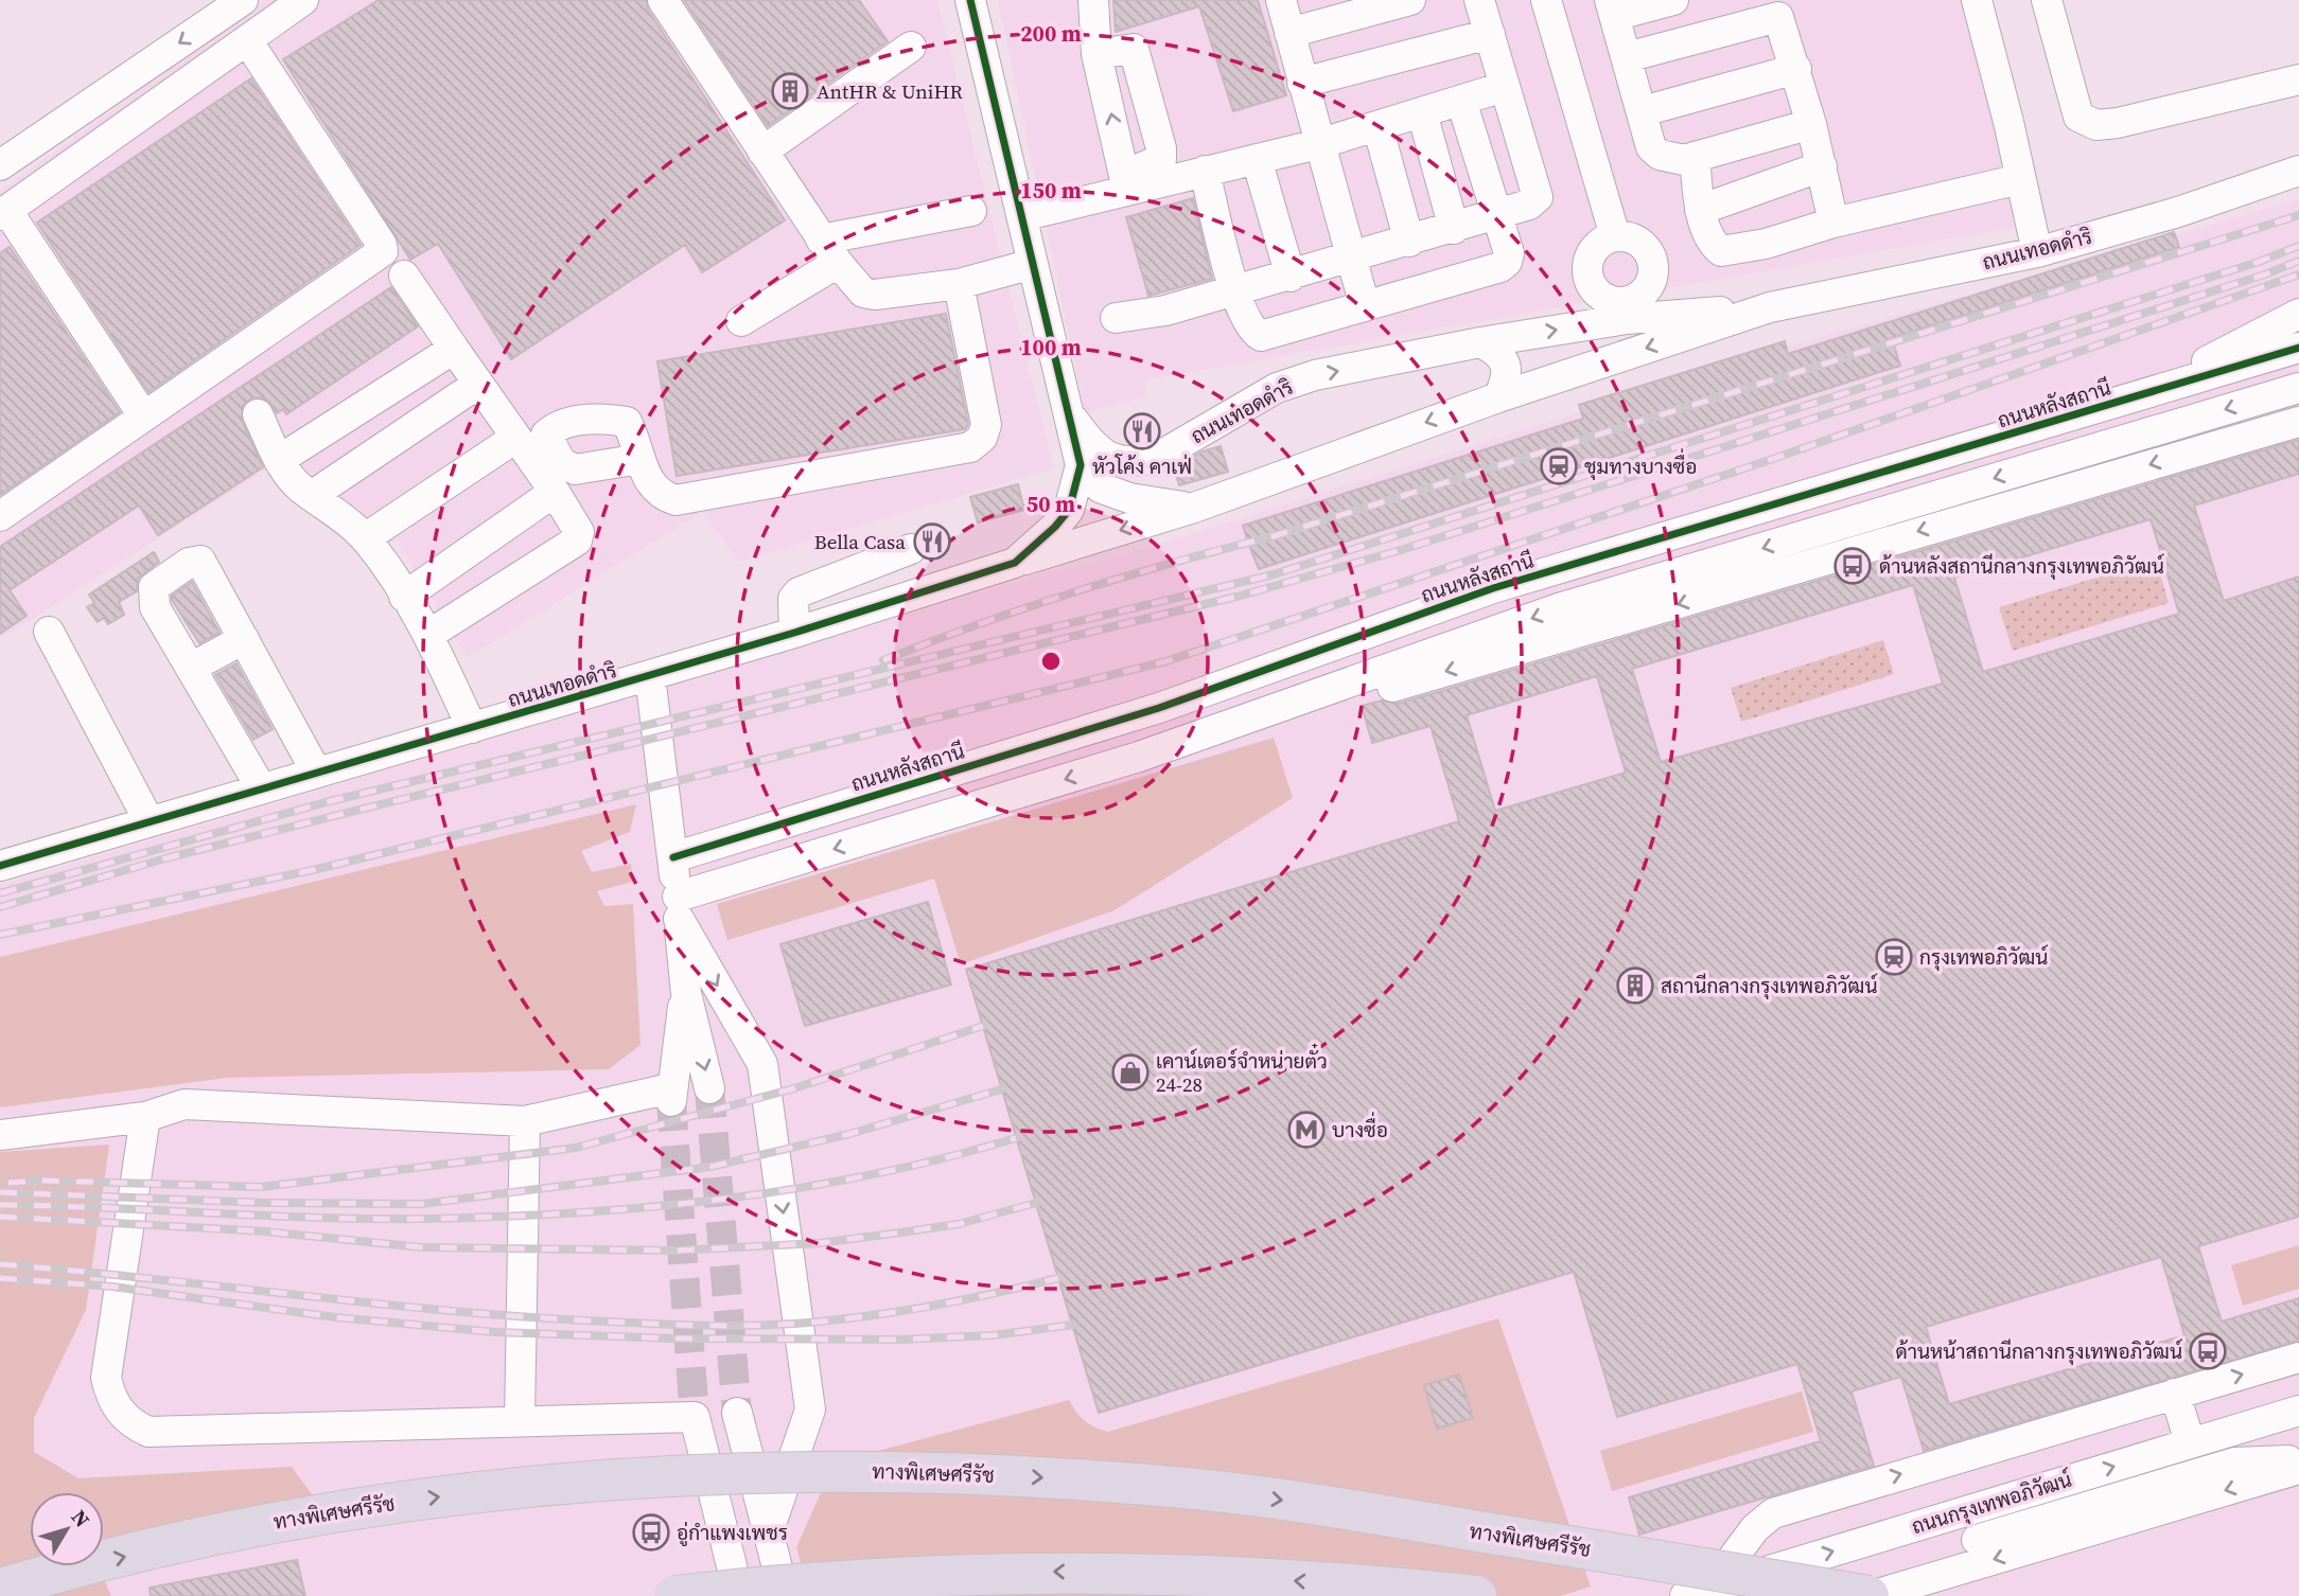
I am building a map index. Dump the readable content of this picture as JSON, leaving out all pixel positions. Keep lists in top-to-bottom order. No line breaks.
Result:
{"streets":{"highway":["ทางพิเศษศรีรัช"],"street":["ถนนเทอดดำริ","ถนนหลังสถานี","ถนนกรุงเทพอภิวัฒน์"]},"places":{"building":["AntHR & UniHR","สถานีกลางกรุงเทพอภิวัฒน์"],"restaurant":["หัวโค้ง คาเฟ่","Bella Casa"],"station":["ชุมทางบางซื่อ","กรุงเทพอภิวัฒน์"],"bus stop":["ด้านหลังสถานีกลางกรุงเทพอภิวัฒน์","ด้านหน้าสถานีกลางกรุงเทพอภิวัฒน์","อู่กำแพงเพชร"],"shop":["เคาน์เตอร์จำหน่ายตั๋ว 24-28"],"metro station":["บางซื่อ"]},"north":"top right","rings":["200 m","150 m","100 m","50 m"]}
